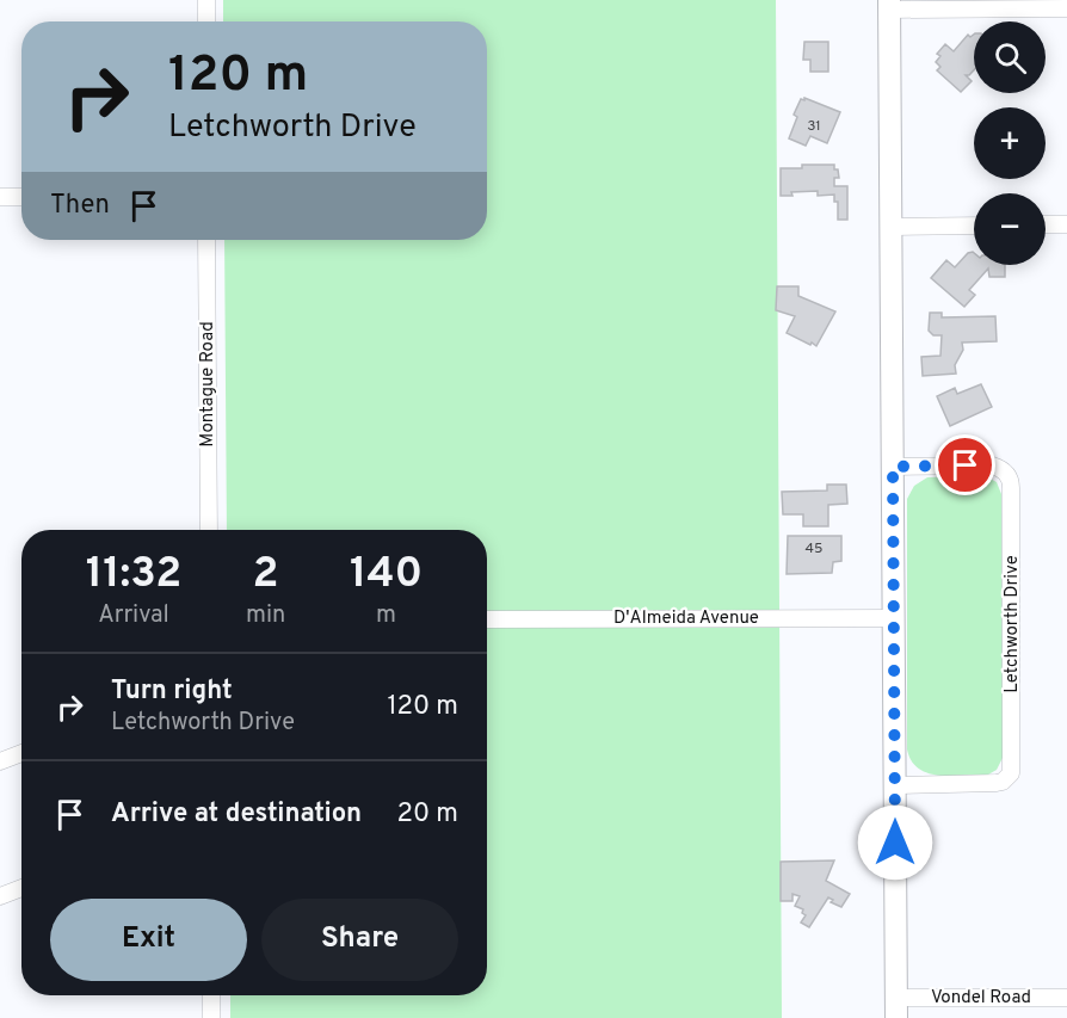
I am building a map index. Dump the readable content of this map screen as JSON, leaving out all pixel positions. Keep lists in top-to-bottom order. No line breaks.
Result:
{"streets":{"street":["Montague Road","D'Almeida Avenue","Letchworth Drive","Vondel Road"]},"house_numbers":["31","45"],"page":{"map_buttons":["+","−"],"turn":["120 m","Letchworth Drive"],"then":"Then","eta":["11:32","Arrival","2","min","140","m"],"list":[{"name":"Turn right","note":"Letchworth Drive","value":"120 m"},{"name":"Arrive at destination","value":"20 m"}],"buttons":["Exit","Share"]}}
